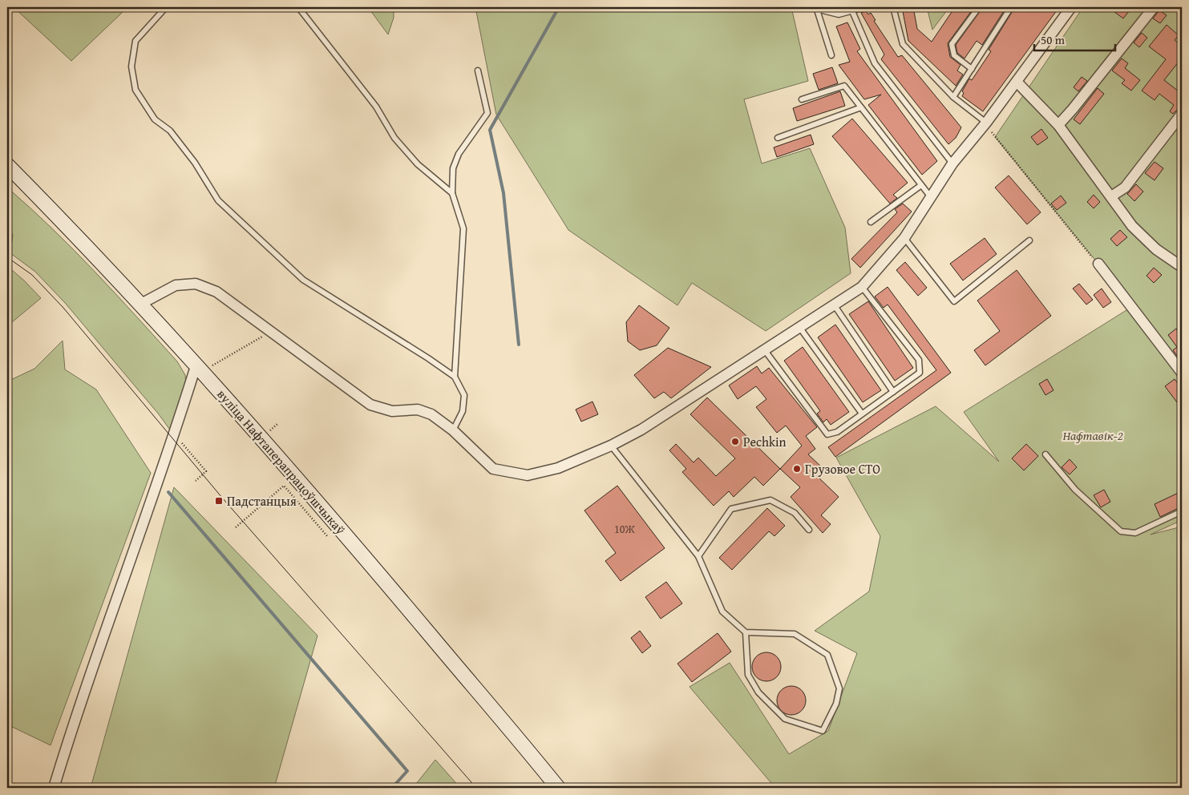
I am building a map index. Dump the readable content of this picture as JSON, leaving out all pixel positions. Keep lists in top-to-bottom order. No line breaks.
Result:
{"streets":{"main road":["вуліца Нафтаперапрацоўшчыкаў"]},"parks":["Нафтавік-2"],"places":{"other":["Pechkin","Грузовое СТО"],"transit":["Падстанцыя"]},"house_numbers":["10Ж"],"scale_bar":"50 m"}
